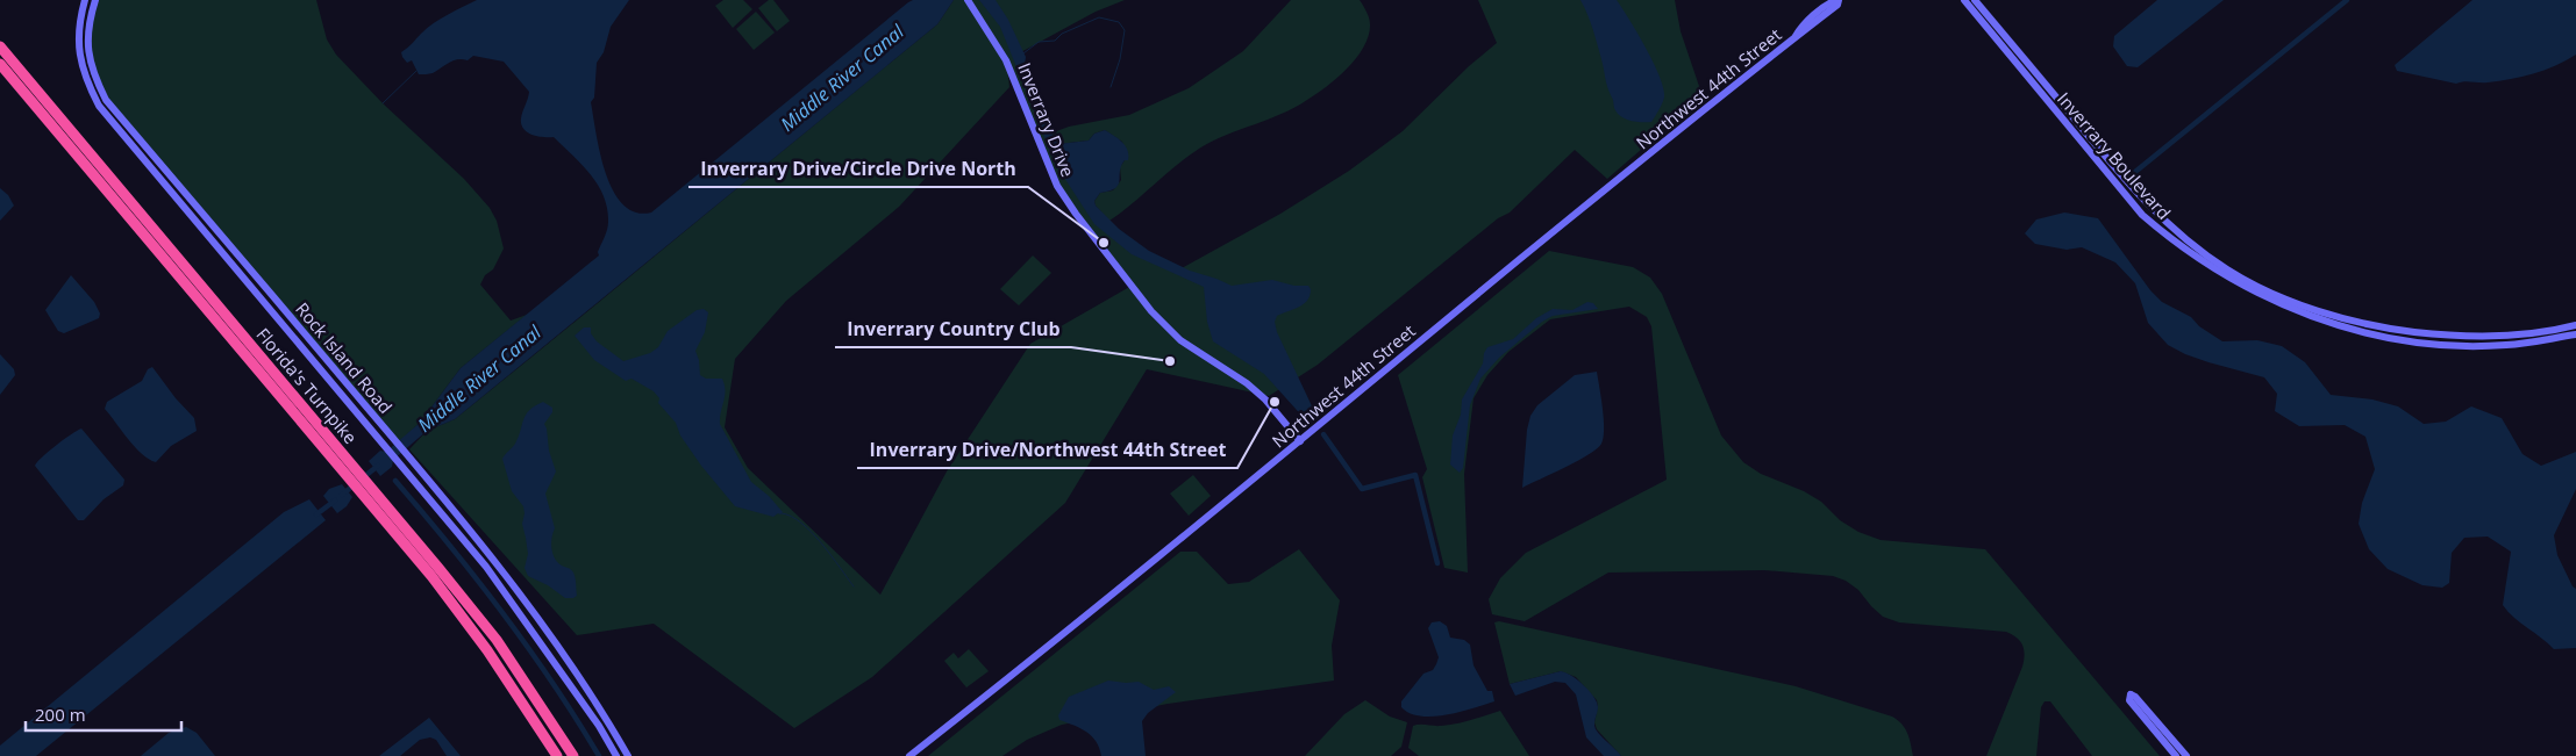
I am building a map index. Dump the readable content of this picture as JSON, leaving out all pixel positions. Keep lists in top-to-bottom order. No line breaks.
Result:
{"streets":{"highway":["Florida's Turnpike"],"street":["Northwest 44th Street","Inverrary Drive","Inverrary Boulevard","Rock Island Road"]},"crossings":[["Northwest 44th Street","Inverrary Drive"]],"water":["Middle River Canal"],"places":["Inverrary Drive/Circle Drive North","Inverrary Country Club","Inverrary Drive/Northwest 44th Street"],"scale_bar":"200 m"}
